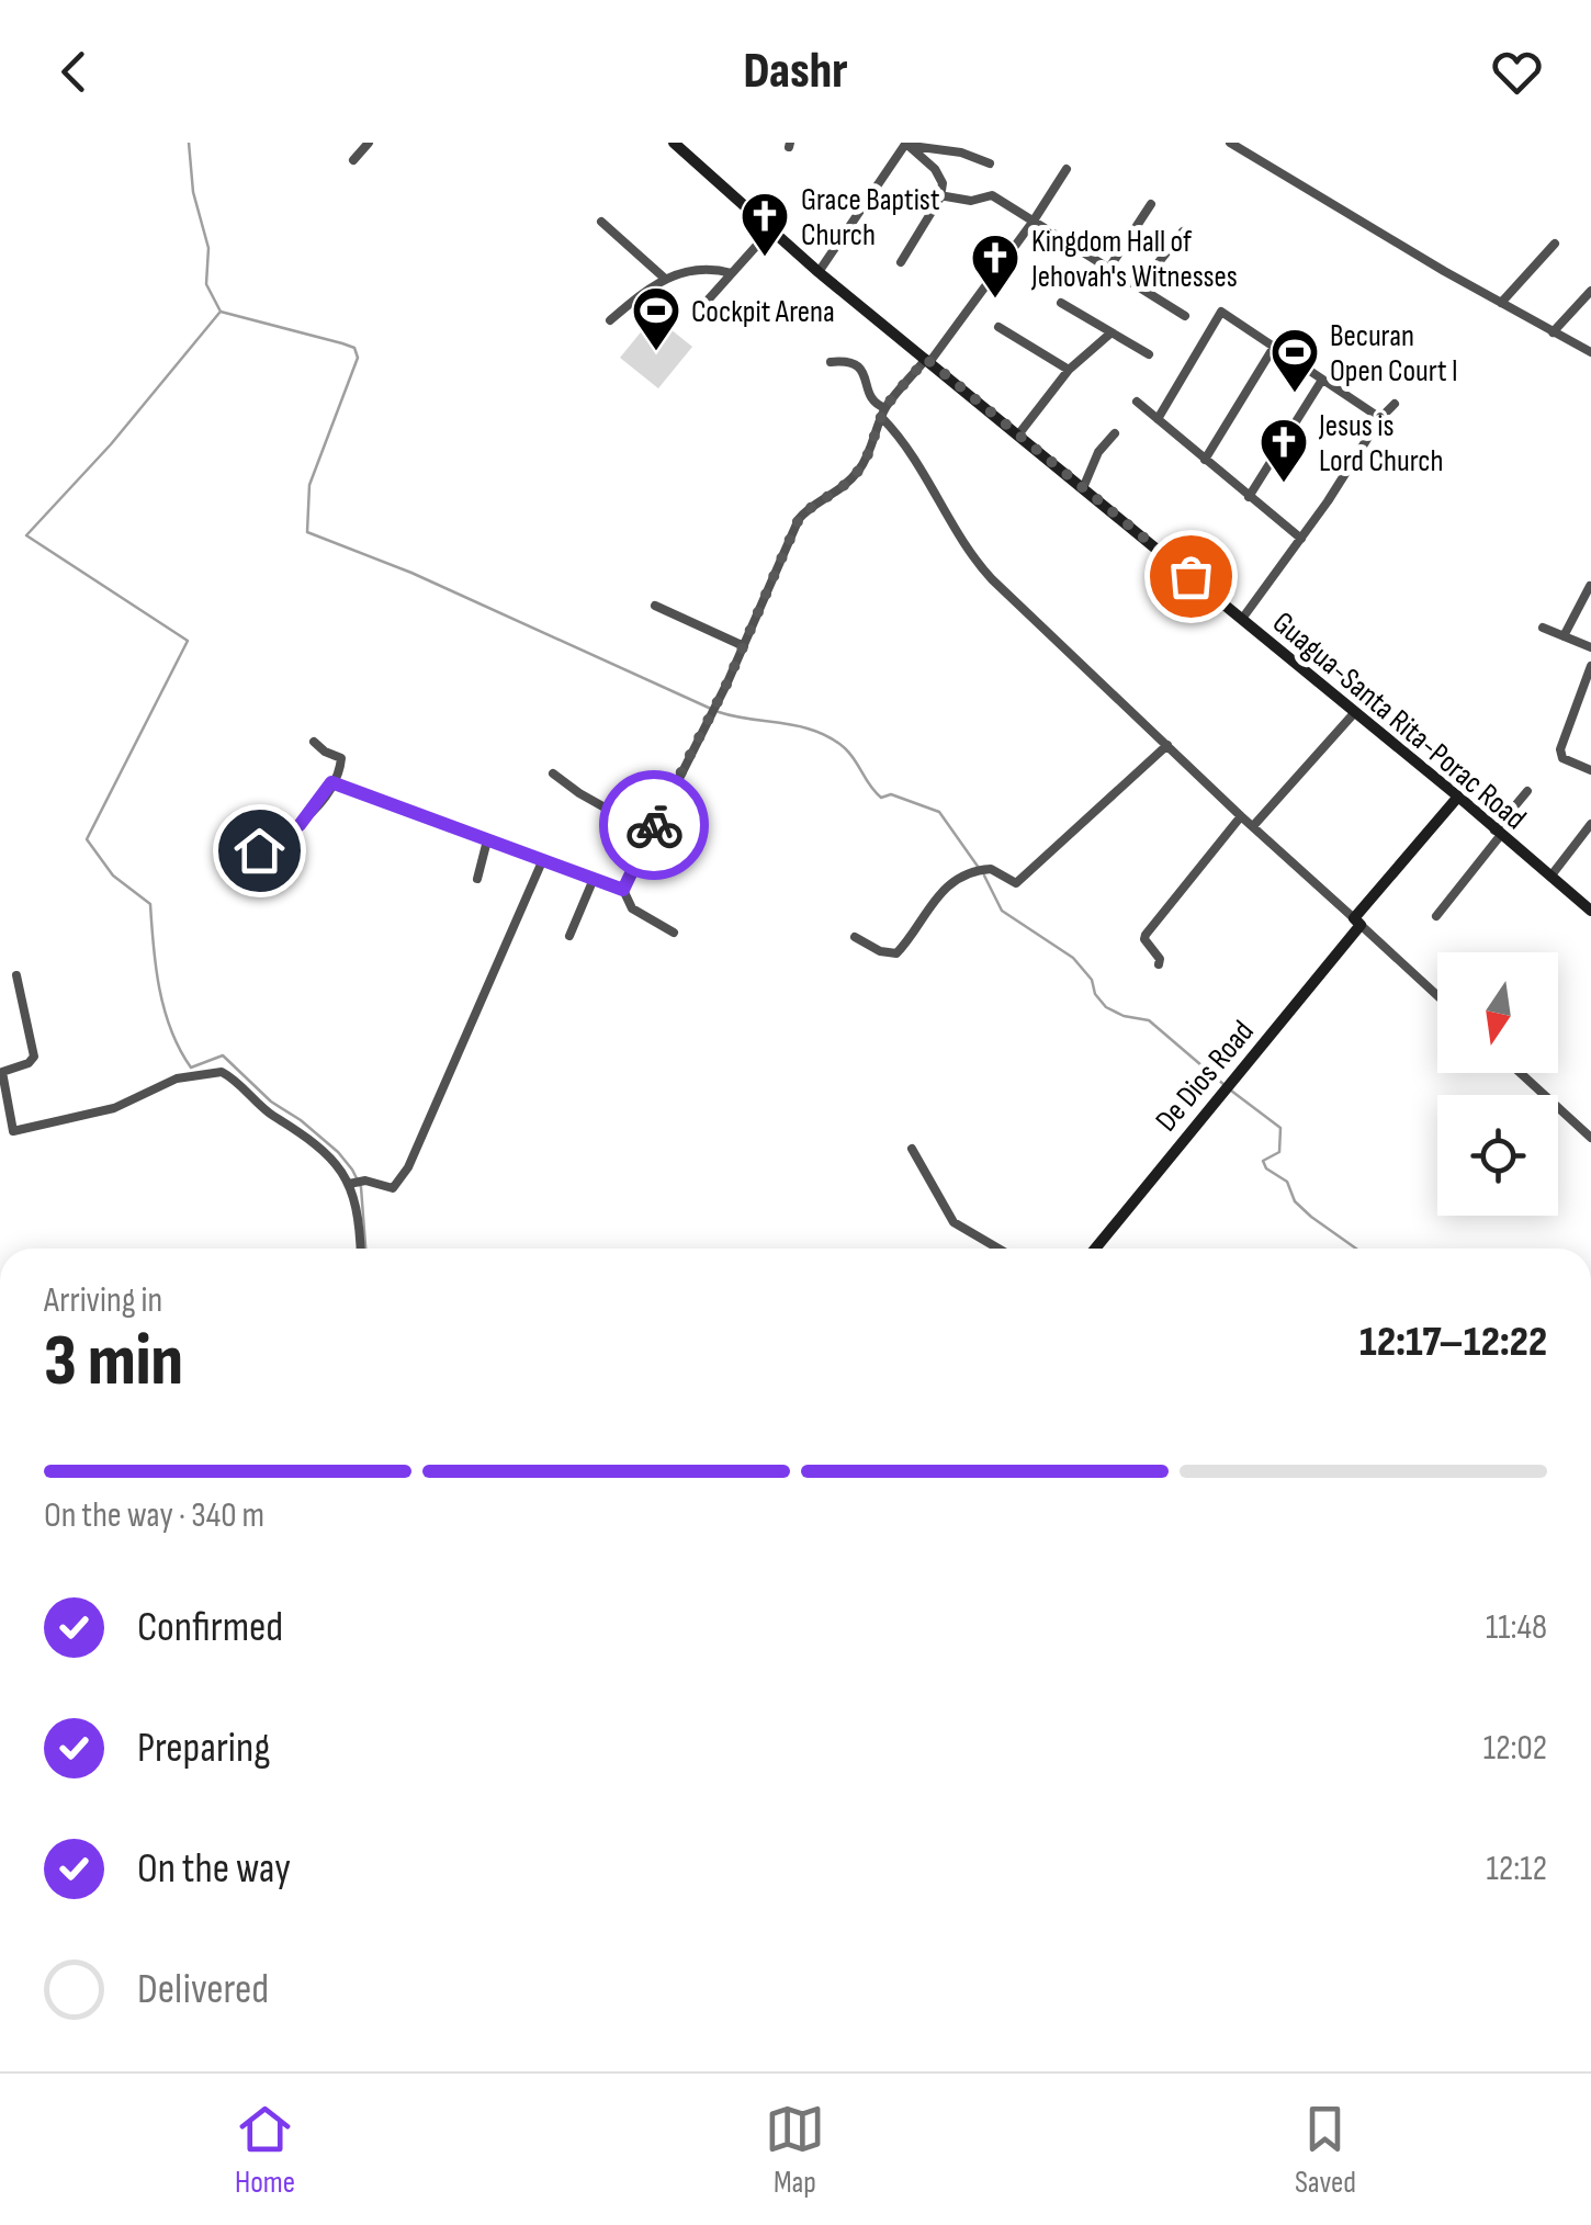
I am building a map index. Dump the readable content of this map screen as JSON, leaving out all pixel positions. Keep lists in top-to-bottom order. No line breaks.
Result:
{"streets":{"main road":["Guagua-Santa Rita-Porac Road","De Dios Road"]},"crossings":[["Guagua-Santa Rita-Porac Road","De Dios Road"]],"places":{"church":["Grace Baptist Church","Kingdom Hall of Jehovah's Witnesses","Jesus is Lord Church"],"sports":["Cockpit Arena","Becuran Open Court I"]},"north":"bottom","page":{"header":"Dashr","heading":["3 min","Arriving in","12:17–12:22"],"bar":"On the way · 340 m","list":[["Confirmed","11:48"],["Preparing","12:02"],["On the way","12:12"],"Delivered"],"tabs":["Home","Map","Saved"]}}
